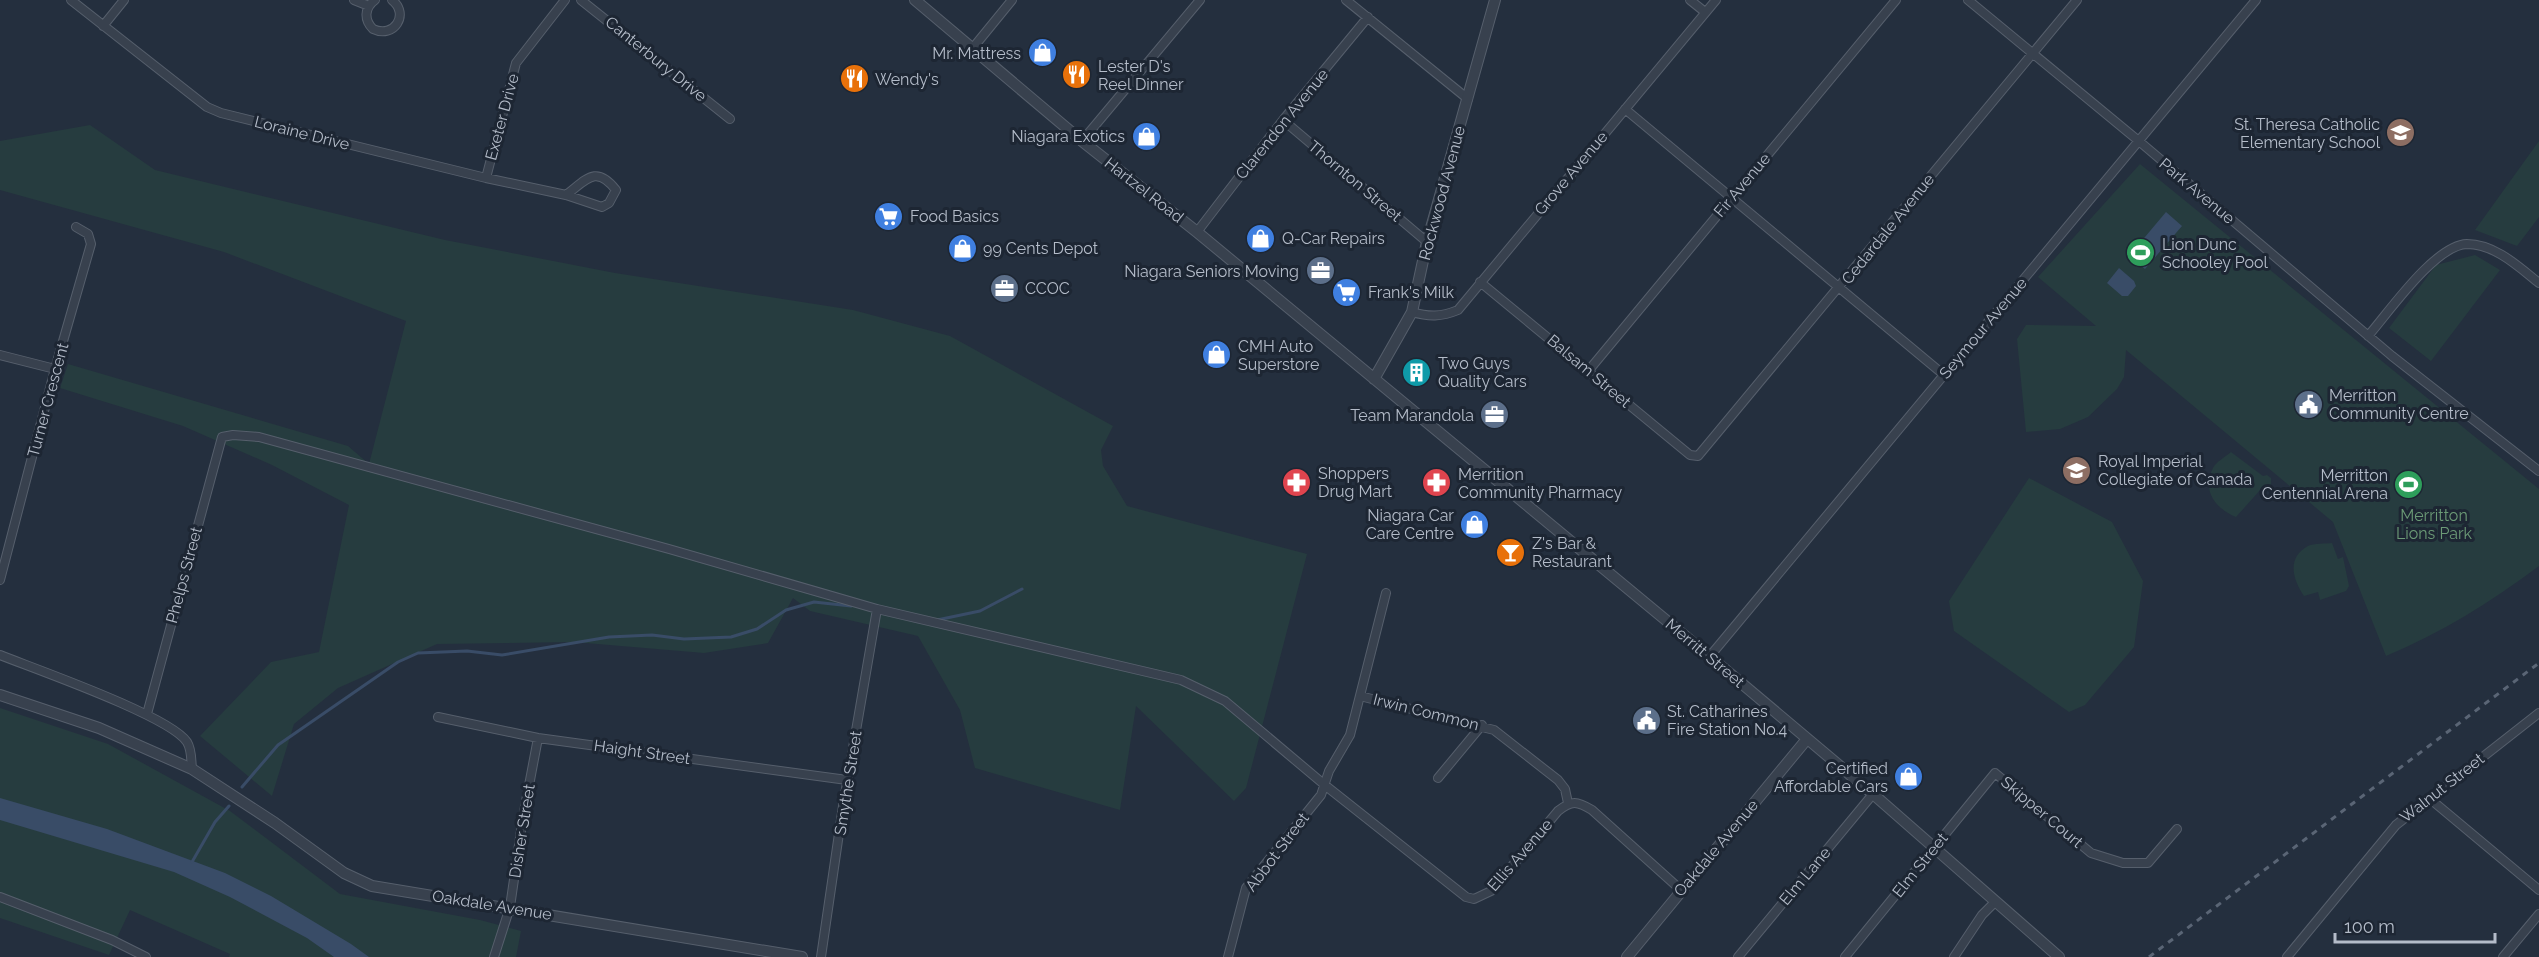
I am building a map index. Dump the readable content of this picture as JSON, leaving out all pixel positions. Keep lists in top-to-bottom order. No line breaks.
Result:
{"streets":{"street":["Canterbury Drive","Exeter Drive","Clarendon Avenue","Loraine Drive","Grove Avenue","Thornton Street","Fir Avenue","Hartzel Road","Park Avenue","Rockwood Avenue","Cedardale Avenue","Seymour Avenue","Balsam Street","Turner Crescent","Phelps Street","Merritt Street","Irwin Common","Haight Street","Smythe Street","Walnut Street","Skipper Court","Disher Street","Oakdale Avenue","Abbot Street","Ellis Avenue","Elm Street","Elm Lane"]},"crossings":[["Exeter Drive","Loraine Drive"],["Clarendon Avenue","Thornton Street"],["Clarendon Avenue","Hartzel Road"],["Grove Avenue","Rockwood Avenue"],["Grove Avenue","Balsam Street"],["Thornton Street","Rockwood Avenue"],["Fir Avenue","Balsam Street"],["Hartzel Road","Rockwood Avenue"],["Hartzel Road","Merritt Street"],["Park Avenue","Cedardale Avenue"],["Park Avenue","Seymour Avenue"],["Rockwood Avenue","Merritt Street"],["Cedardale Avenue","Balsam Street"],["Seymour Avenue","Merritt Street"],["Phelps Street","Smythe Street"],["Merritt Street","Oakdale Avenue"],["Merritt Street","Elm Street"],["Merritt Street","Elm Lane"],["Irwin Common","Abbot Street"],["Irwin Common","Ellis Avenue"],["Haight Street","Smythe Street"],["Haight Street","Disher Street"],["Skipper Court","Elm Street"],["Disher Street","Oakdale Avenue"],["Abbot Street","Ellis Avenue"]],"parks":["Merritton Lions Park"],"places":{"shop":["Mr. Mattress","Niagara Exotics","Q-Car Repairs","99 Cents Depot","CMH Auto Superstore","Niagara Car Care Centre","Certified Affordable Cars"],"restaurant":["Lester D's Reel Dinner","Wendy's"],"school or university":["St. Theresa Catholic Elementary School","Royal Imperial Collegiate of Canada"],"supermarket":["Food Basics","Frank's Milk"],"sports":["Lion Dunc Schooley Pool","Merritton Centennial Arena"],"office":["Niagara Seniors Moving","CCOC","Team Marandola"],"building":["Two Guys Quality Cars"],"public building":["Merritton Community Centre","St. Catharines Fire Station No.4"],"pharmacy":["Shoppers Drug Mart","Merrition Community Pharmacy"],"bar":["Z's Bar & Restaurant"]},"scale_bar":"100 m"}
